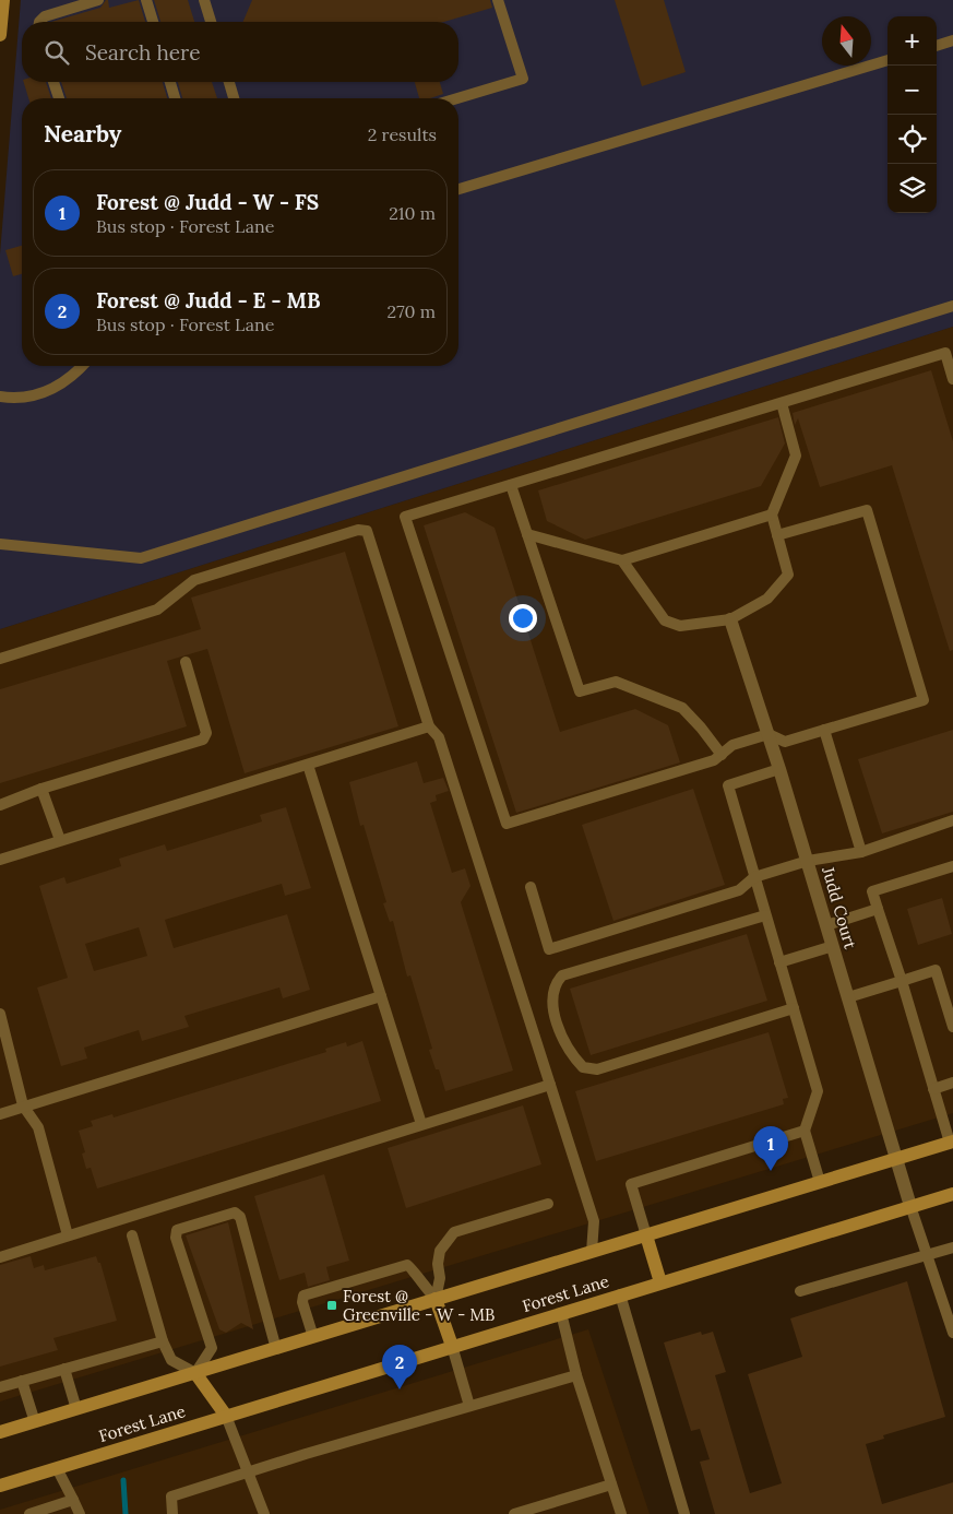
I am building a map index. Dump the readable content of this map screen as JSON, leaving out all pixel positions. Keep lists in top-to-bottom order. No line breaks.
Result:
{"streets":{"main road":["Forest Lane"],"street":["Judd Court"]},"crossings":[["Judd Court","Forest Lane"]],"places":{"transit":["Forest @ Greenville - W - MB"]},"north":"top","page":{"map_buttons":["+","−"],"search":"Search here","heading":["Nearby","2 results"],"list":[{"mark":"1","name":"Forest @ Judd - W - FS","note":"Bus stop · Forest Lane","value":"210 m"},{"mark":"2","name":"Forest @ Judd - E - MB","note":"Bus stop · Forest Lane","value":"270 m"}],"pins":["1","2"]}}
